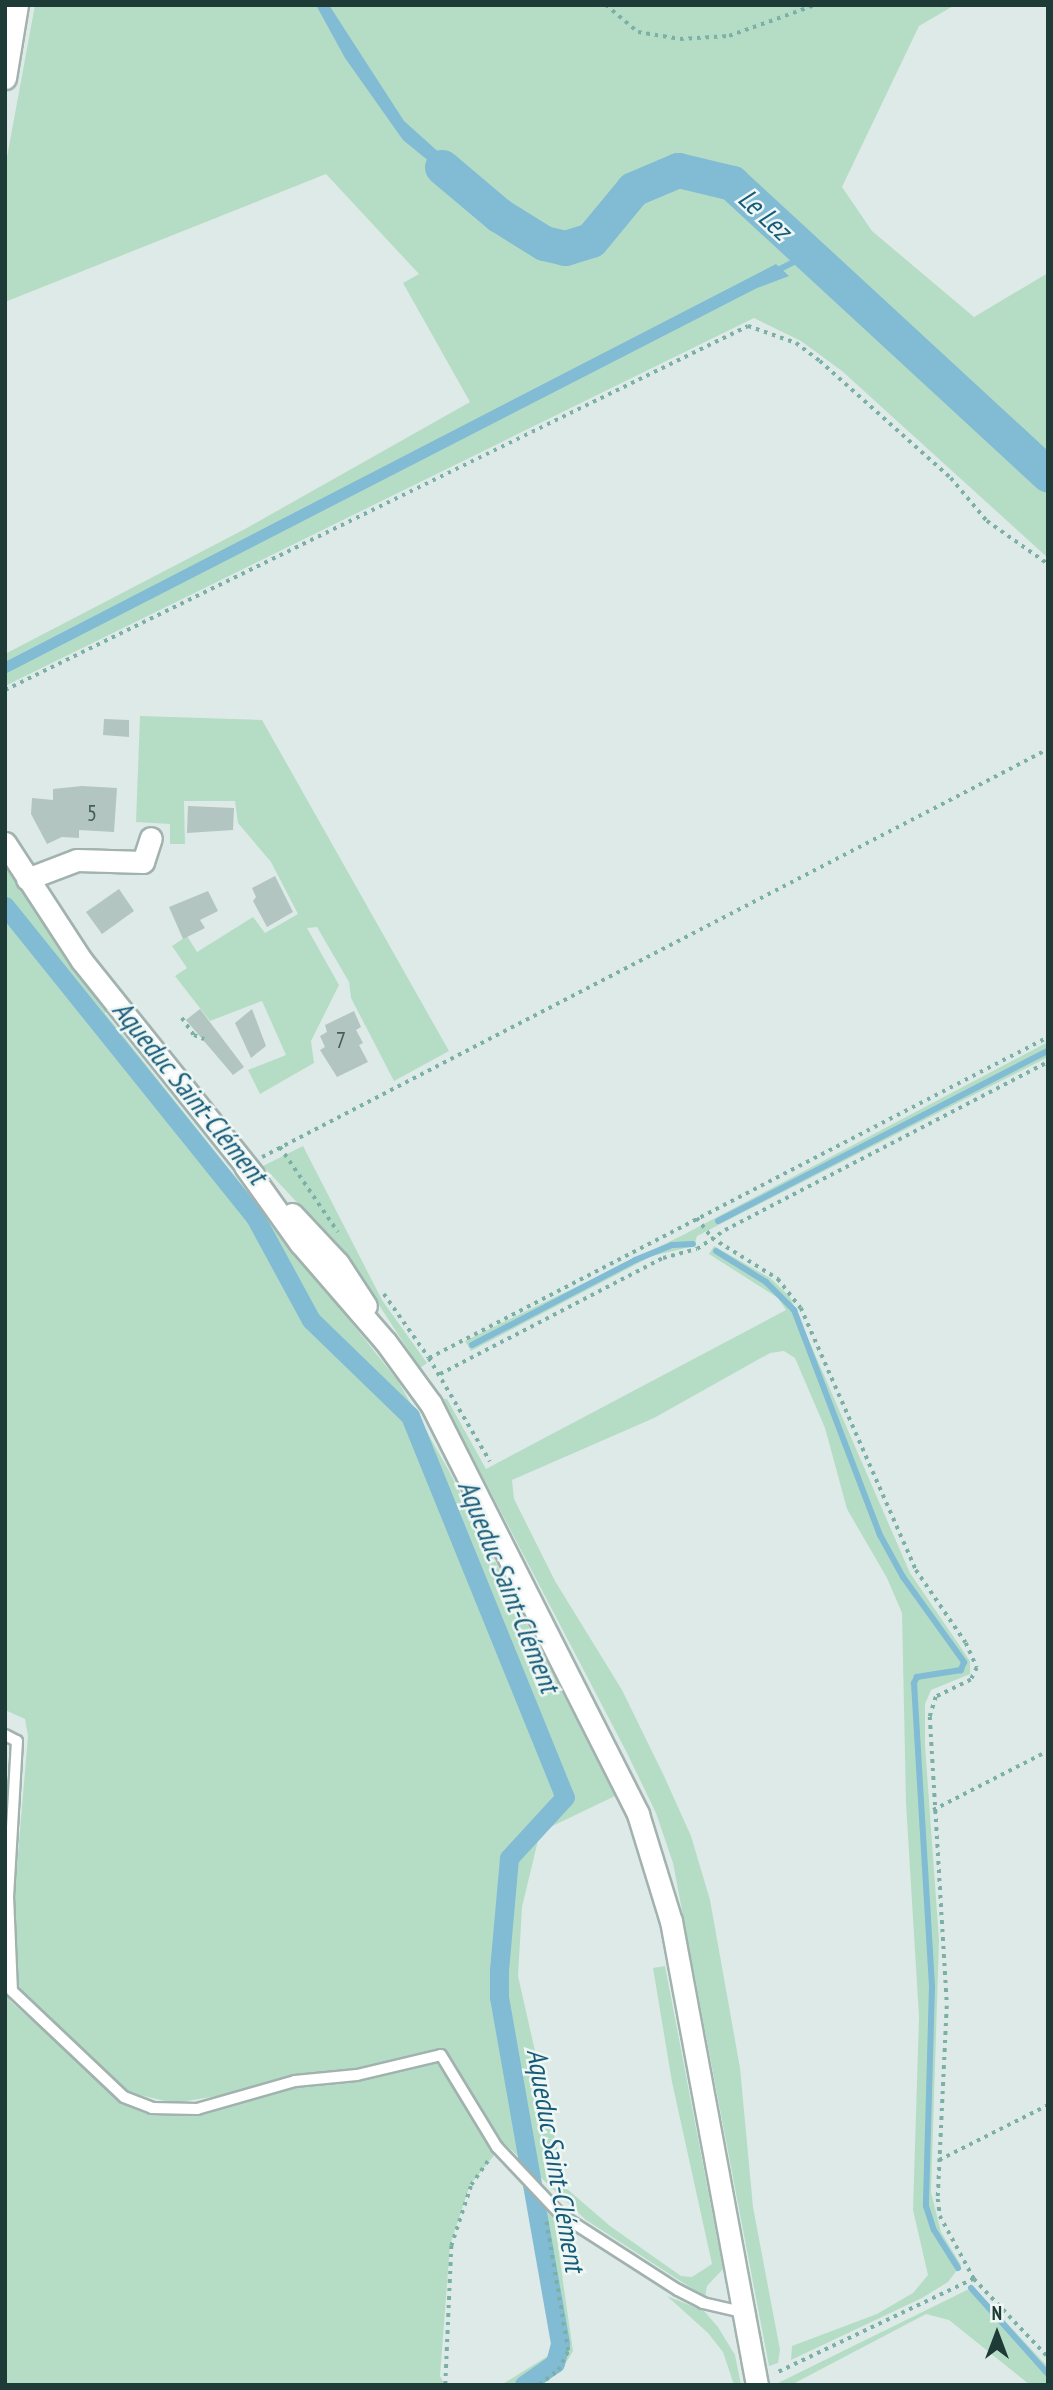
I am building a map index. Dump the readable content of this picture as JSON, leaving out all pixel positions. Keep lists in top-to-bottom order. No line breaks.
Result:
{"water":["Le Lez","Aqueduc Saint-Clément"],"house_numbers":["5","7"],"north":"top"}
